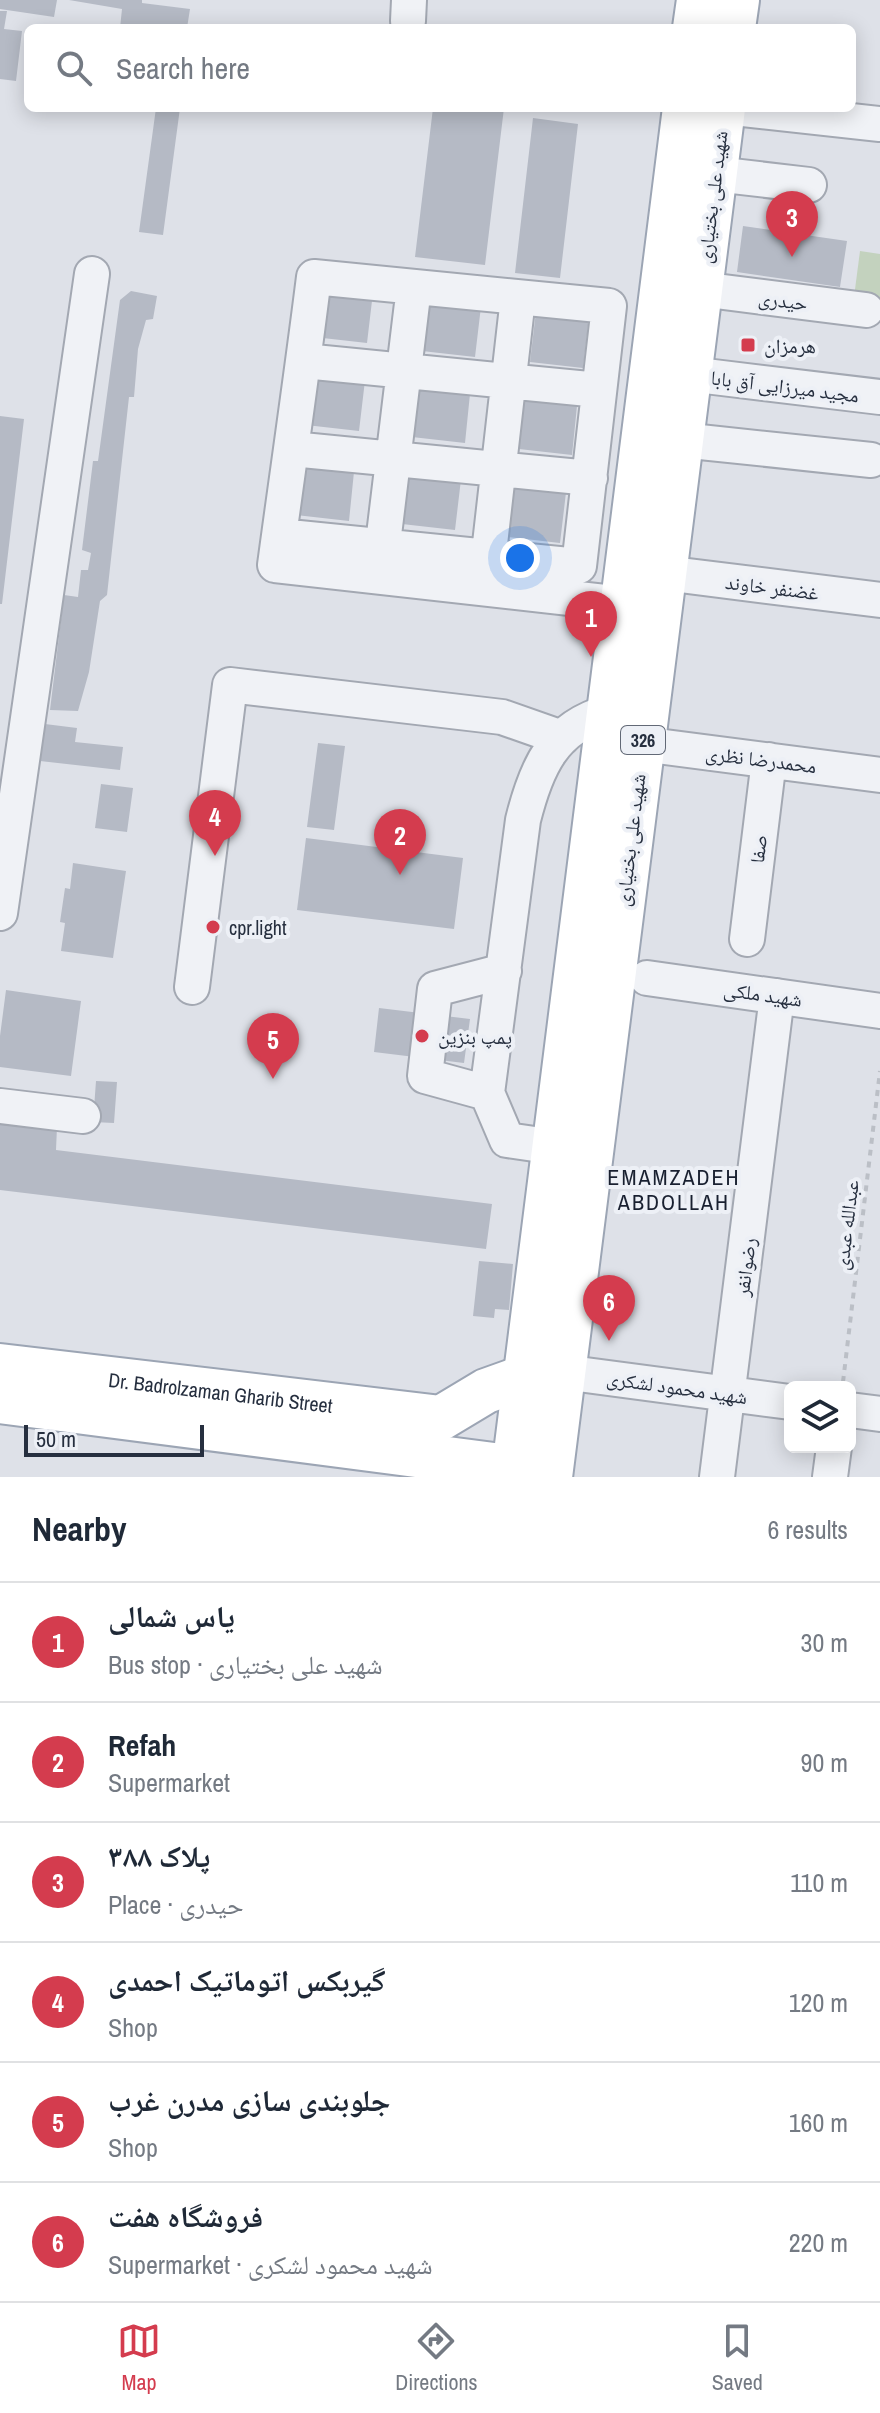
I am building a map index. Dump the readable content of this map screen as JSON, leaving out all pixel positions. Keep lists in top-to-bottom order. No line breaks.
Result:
{"streets":{"main road":["شهید علی بختیاری","326","Dr. Badrolzaman Gharib Street"],"street":["حیدری","مجید میرزایی آق بابا","غضنفر خاوند","محمدرضا نظری","صفا","شهید ملکی","رضوانفر","شهید محمود لشکری"],"path":["عبدالله عبدی"]},"crossings":[["شهید علی بختیاری","حیدری"],["شهید علی بختیاری","مجید میرزایی آق بابا"],["شهید علی بختیاری","غضنفر خاوند"],["شهید علی بختیاری","326"],["شهید علی بختیاری","محمدرضا نظری"],["شهید علی بختیاری","شهید محمود لشکری"],["شهید علی بختیاری","Dr. Badrolzaman Gharib Street"],["326","شهید محمود لشکری"],["محمدرضا نظری","صفا"],["شهید ملکی","رضوانفر"],["رضوانفر","شهید محمود لشکری"]],"districts":["EMAMZADEH ABDOLLAH"],"places":{"transit":["هرمزان"],"other":["cpr.light","پمپ بنزین"]},"scale_bar":"50 m","page":{"search":"Search here","pins":["3","1","4","2","5","6"],"scale":"50 m","heading":["Nearby","6 results"],"list":[{"mark":"1","name":"یاس شمالی","note":"Bus stop · شهید علی بختیاری","value":"30 m"},{"mark":"2","name":"Refah","note":"Supermarket","value":"90 m"},{"mark":"3","name":"پلاک ۳۸۸","note":"Place · حیدری","value":"110 m"},{"mark":"4","name":"گیربکس اتوماتیک احمدی","note":"Shop","value":"120 m"},{"mark":"5","name":"جلوبندی سازی مدرن غرب","note":"Shop","value":"160 m"},{"mark":"6","name":"فروشگاه هفت","note":"Supermarket · شهید محمود لشکری","value":"220 m"}],"nav":["Map","Directions","Saved"]}}
